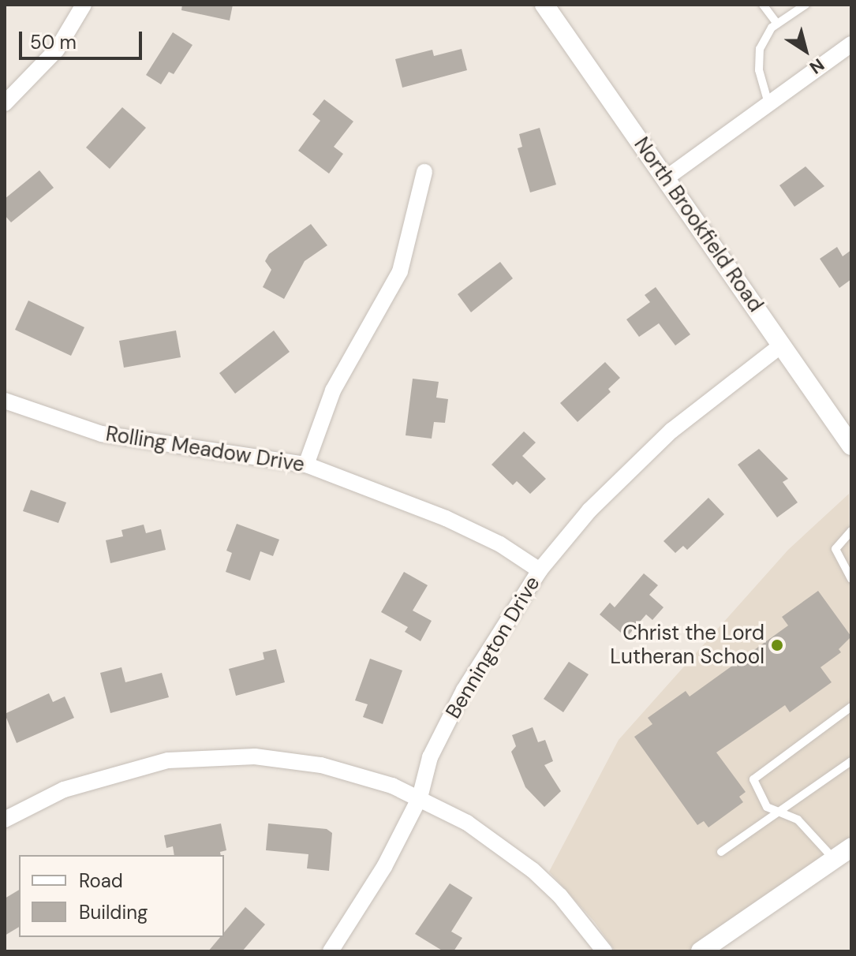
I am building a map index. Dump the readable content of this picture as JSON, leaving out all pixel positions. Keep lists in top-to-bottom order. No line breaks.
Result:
{"streets":{"street":["North Brookfield Road","Rolling Meadow Drive","Bennington Drive"]},"crossings":[["North Brookfield Road","Bennington Drive"],["Rolling Meadow Drive","Bennington Drive"]],"places":["Christ the Lord Lutheran School"],"legend":["Road","Building"],"scale_bar":"50 m","north":"bottom right"}
